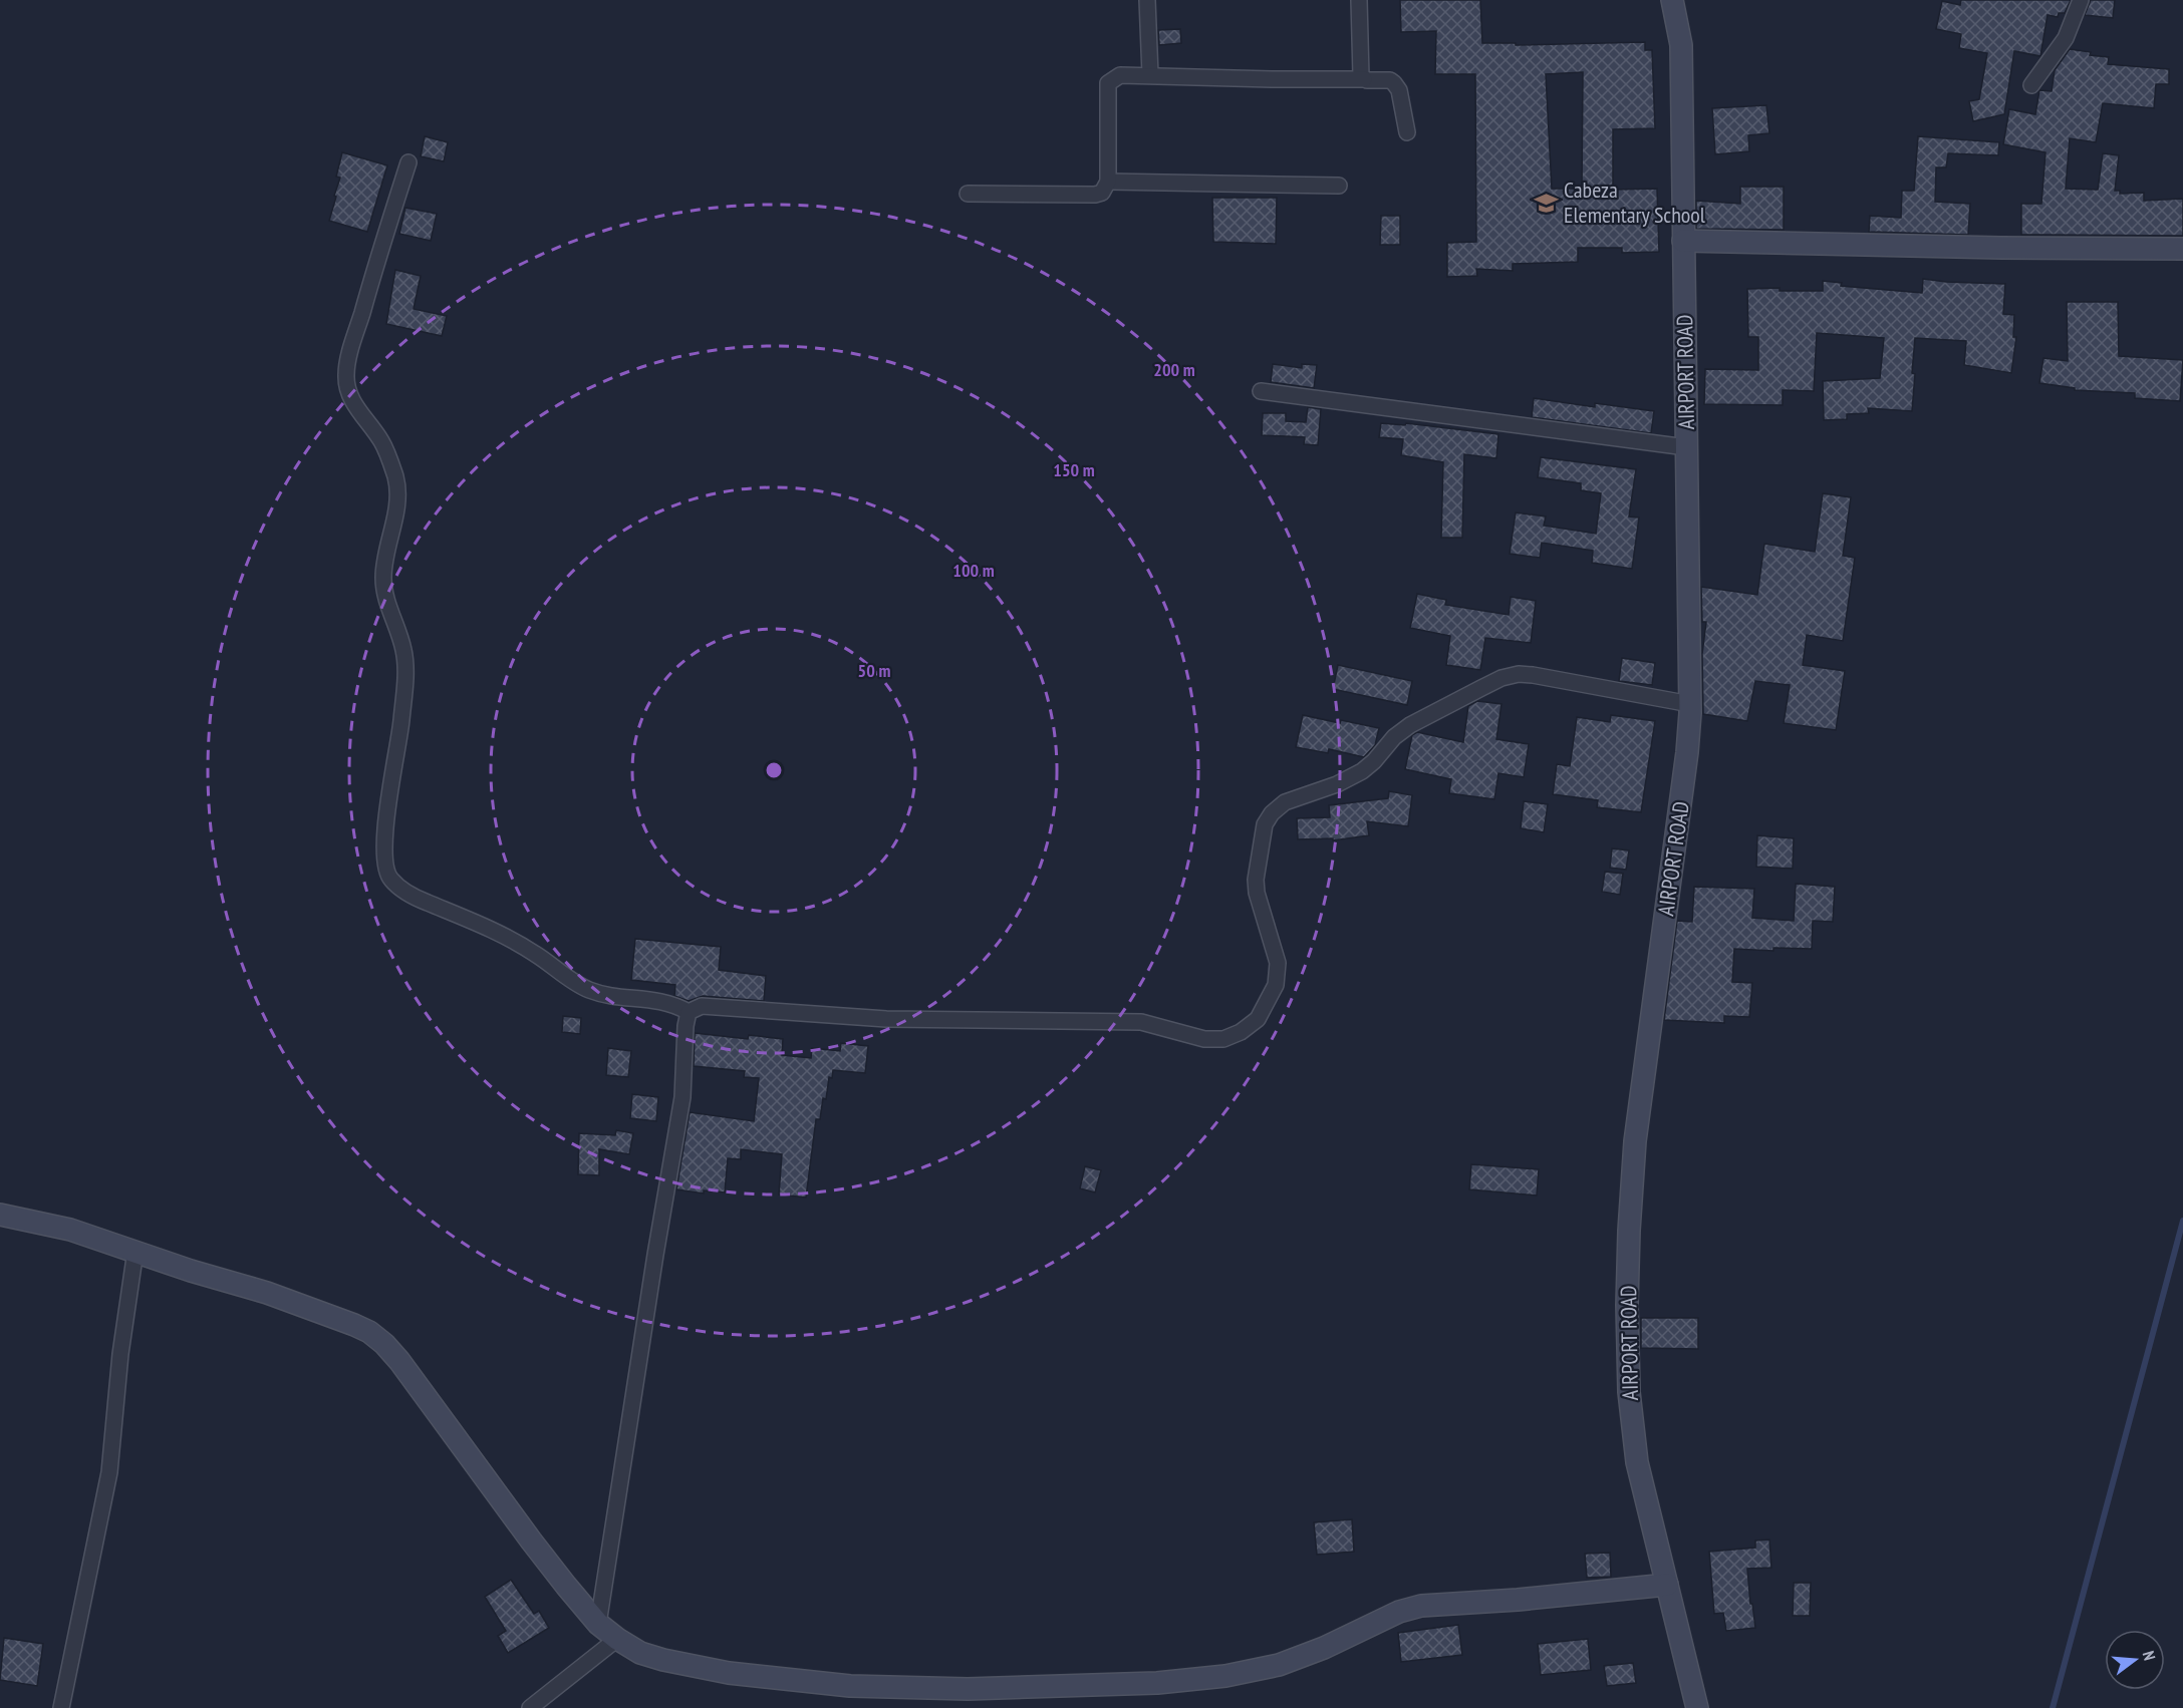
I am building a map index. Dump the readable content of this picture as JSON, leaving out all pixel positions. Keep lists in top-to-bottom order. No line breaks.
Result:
{"streets":{"street":["AIRPORT ROAD"]},"places":{"school or university":["Cabeza Elementary School"]},"north":"right","rings":["200 m","150 m","100 m","50 m"]}
